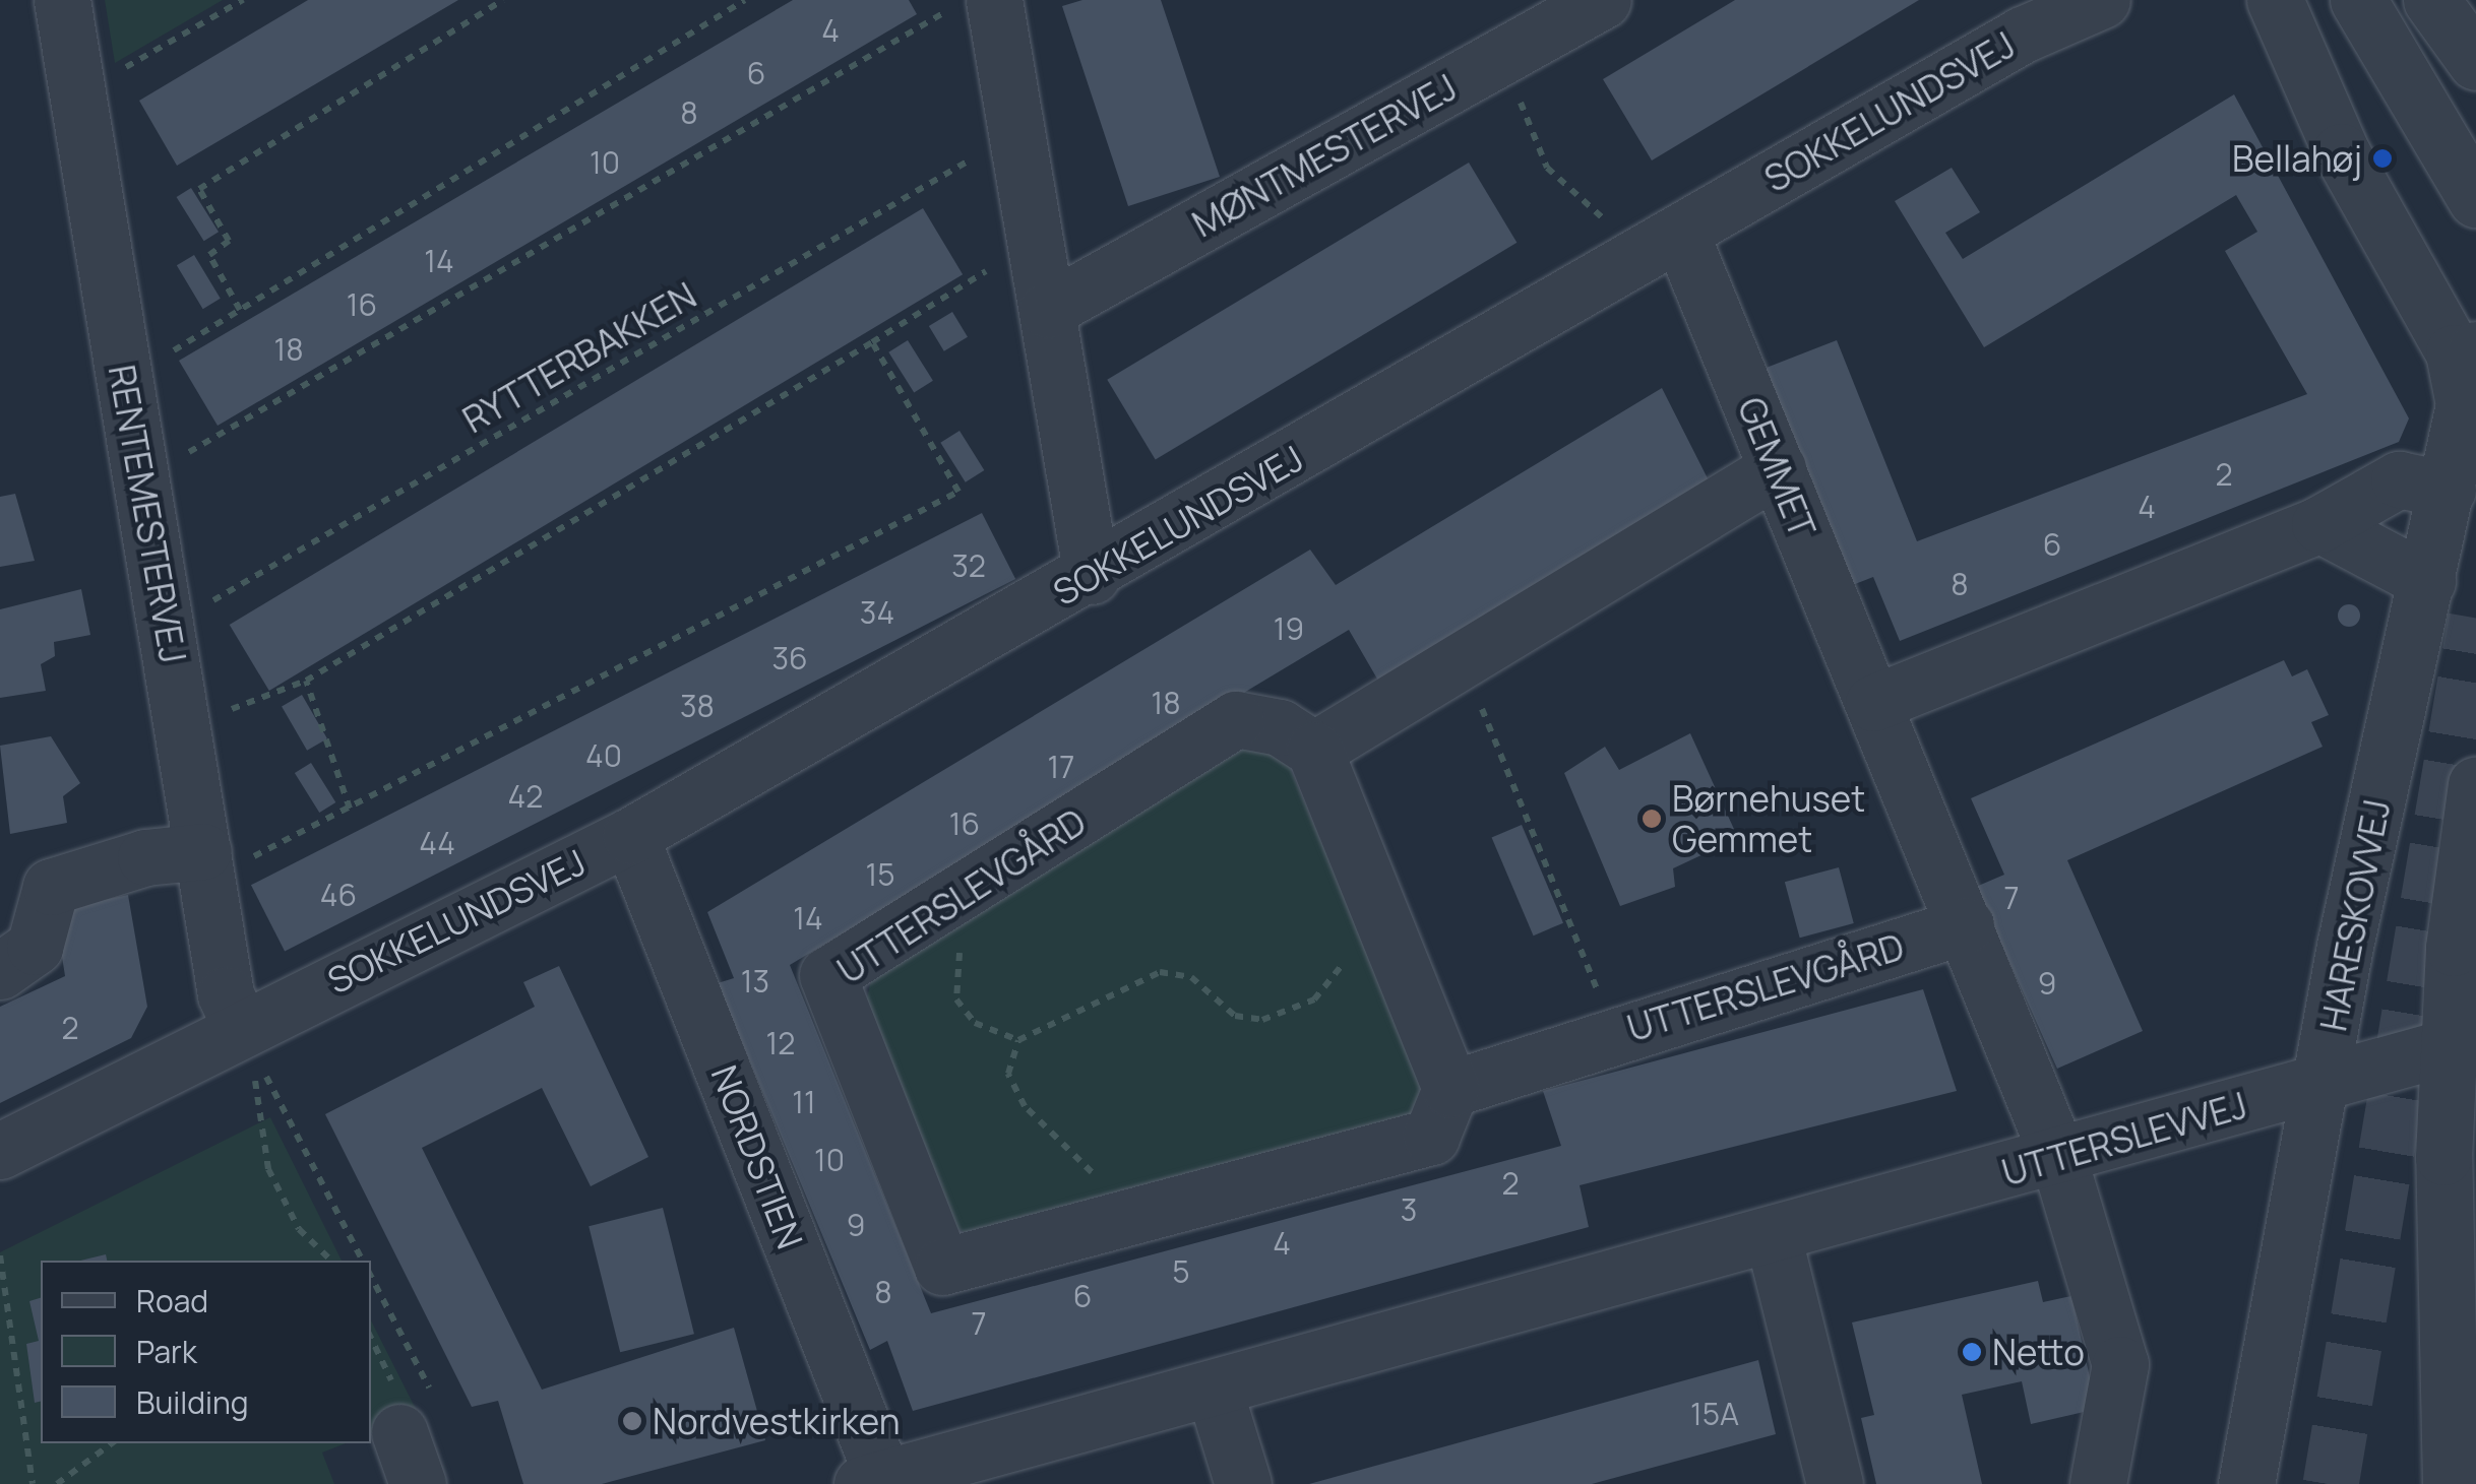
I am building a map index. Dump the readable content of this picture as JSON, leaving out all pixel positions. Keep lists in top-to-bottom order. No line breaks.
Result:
{"streets":{"street":["SOKKELUNDSVEJ","MØNTMESTERVEJ","GEMMET","RENTEMESTERVEJ","UTTERSLEVGÅRD","HARESKOVVEJ","UTTERSLEVVEJ","NORDSTIEN"],"path":["RYTTERBAKKEN"]},"crossings":[["SOKKELUNDSVEJ","GEMMET"],["SOKKELUNDSVEJ","RENTEMESTERVEJ"],["SOKKELUNDSVEJ","NORDSTIEN"],["RYTTERBAKKEN","RENTEMESTERVEJ"],["GEMMET","UTTERSLEVGÅRD"],["GEMMET","UTTERSLEVVEJ"],["HARESKOVVEJ","UTTERSLEVVEJ"],["UTTERSLEVVEJ","NORDSTIEN"]],"places":["Bellahøj","Børnehuset Gemmet","Netto","Nordvestkirken"],"house_numbers":["4","6","8","10","14","16","18","2","4","6","32","8","34","19","36","18","38","40","17","42","16","44","15","46","7","14","13","9","2","12","11","10","2","3","9","4","5","8","6","7","15A"],"legend":["Road","Park","Building"]}
